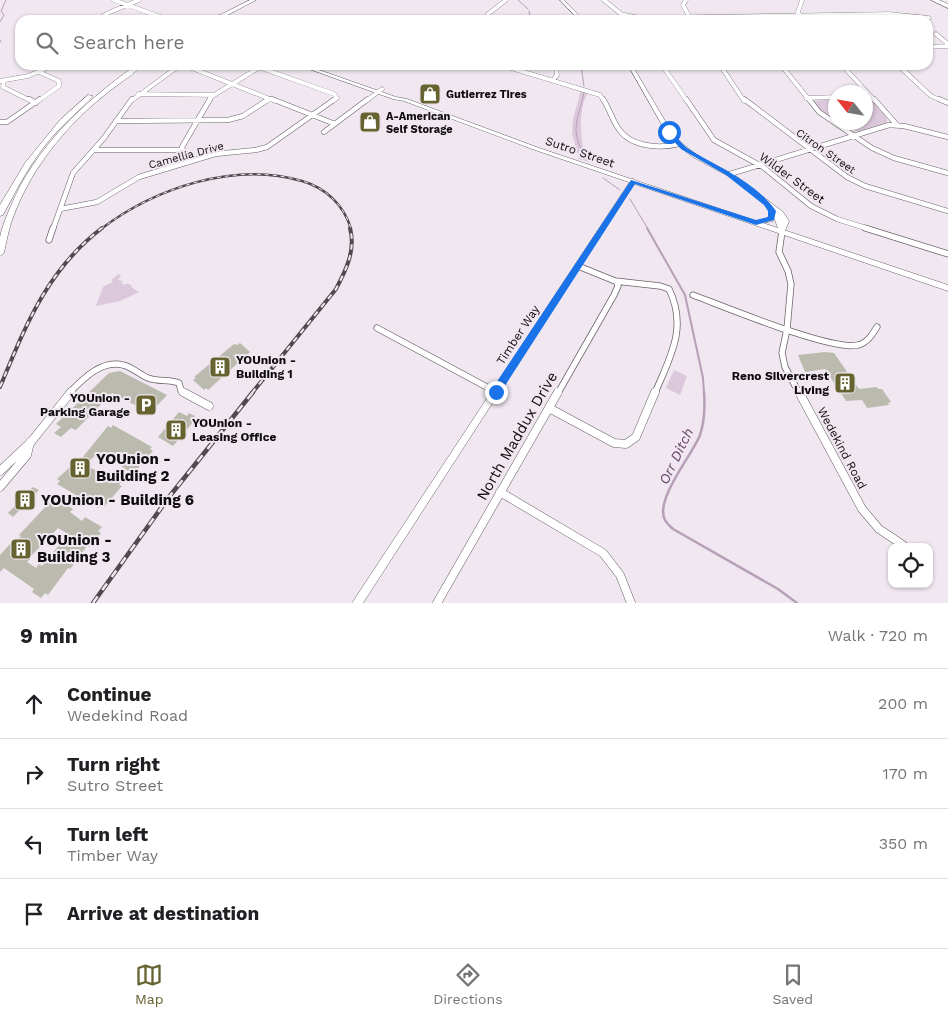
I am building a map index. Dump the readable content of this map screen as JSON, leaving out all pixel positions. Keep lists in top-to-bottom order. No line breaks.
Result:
{"streets":{"main road":["Sutro Street"],"street":["Citron Street","Camellia Drive","Wilder Street","Timber Way","North Maddux Drive","Wedekind Road"]},"crossings":[["Sutro Street","Timber Way"],["Sutro Street","Wedekind Road"]],"water":["Orr Ditch"],"places":{"shop":["Gutierrez Tires","A-American Self Storage"],"building":["YOUnion - Building 1","Reno Silvercrest Living","YOUnion - Leasing Office","YOUnion - Building 2","YOUnion - Building 6","YOUnion - Building 3"],"parking":["YOUnion - Parking Garage"]},"north":"top left","page":{"search":"Search here","heading":["9 min","Walk · 720 m"],"list":[["Continue","Wedekind Road","200 m"],["Turn right","Sutro Street","170 m"],["Turn left","Timber Way","350 m"],"Arrive at destination"],"nav":["Map","Directions","Saved"]}}
